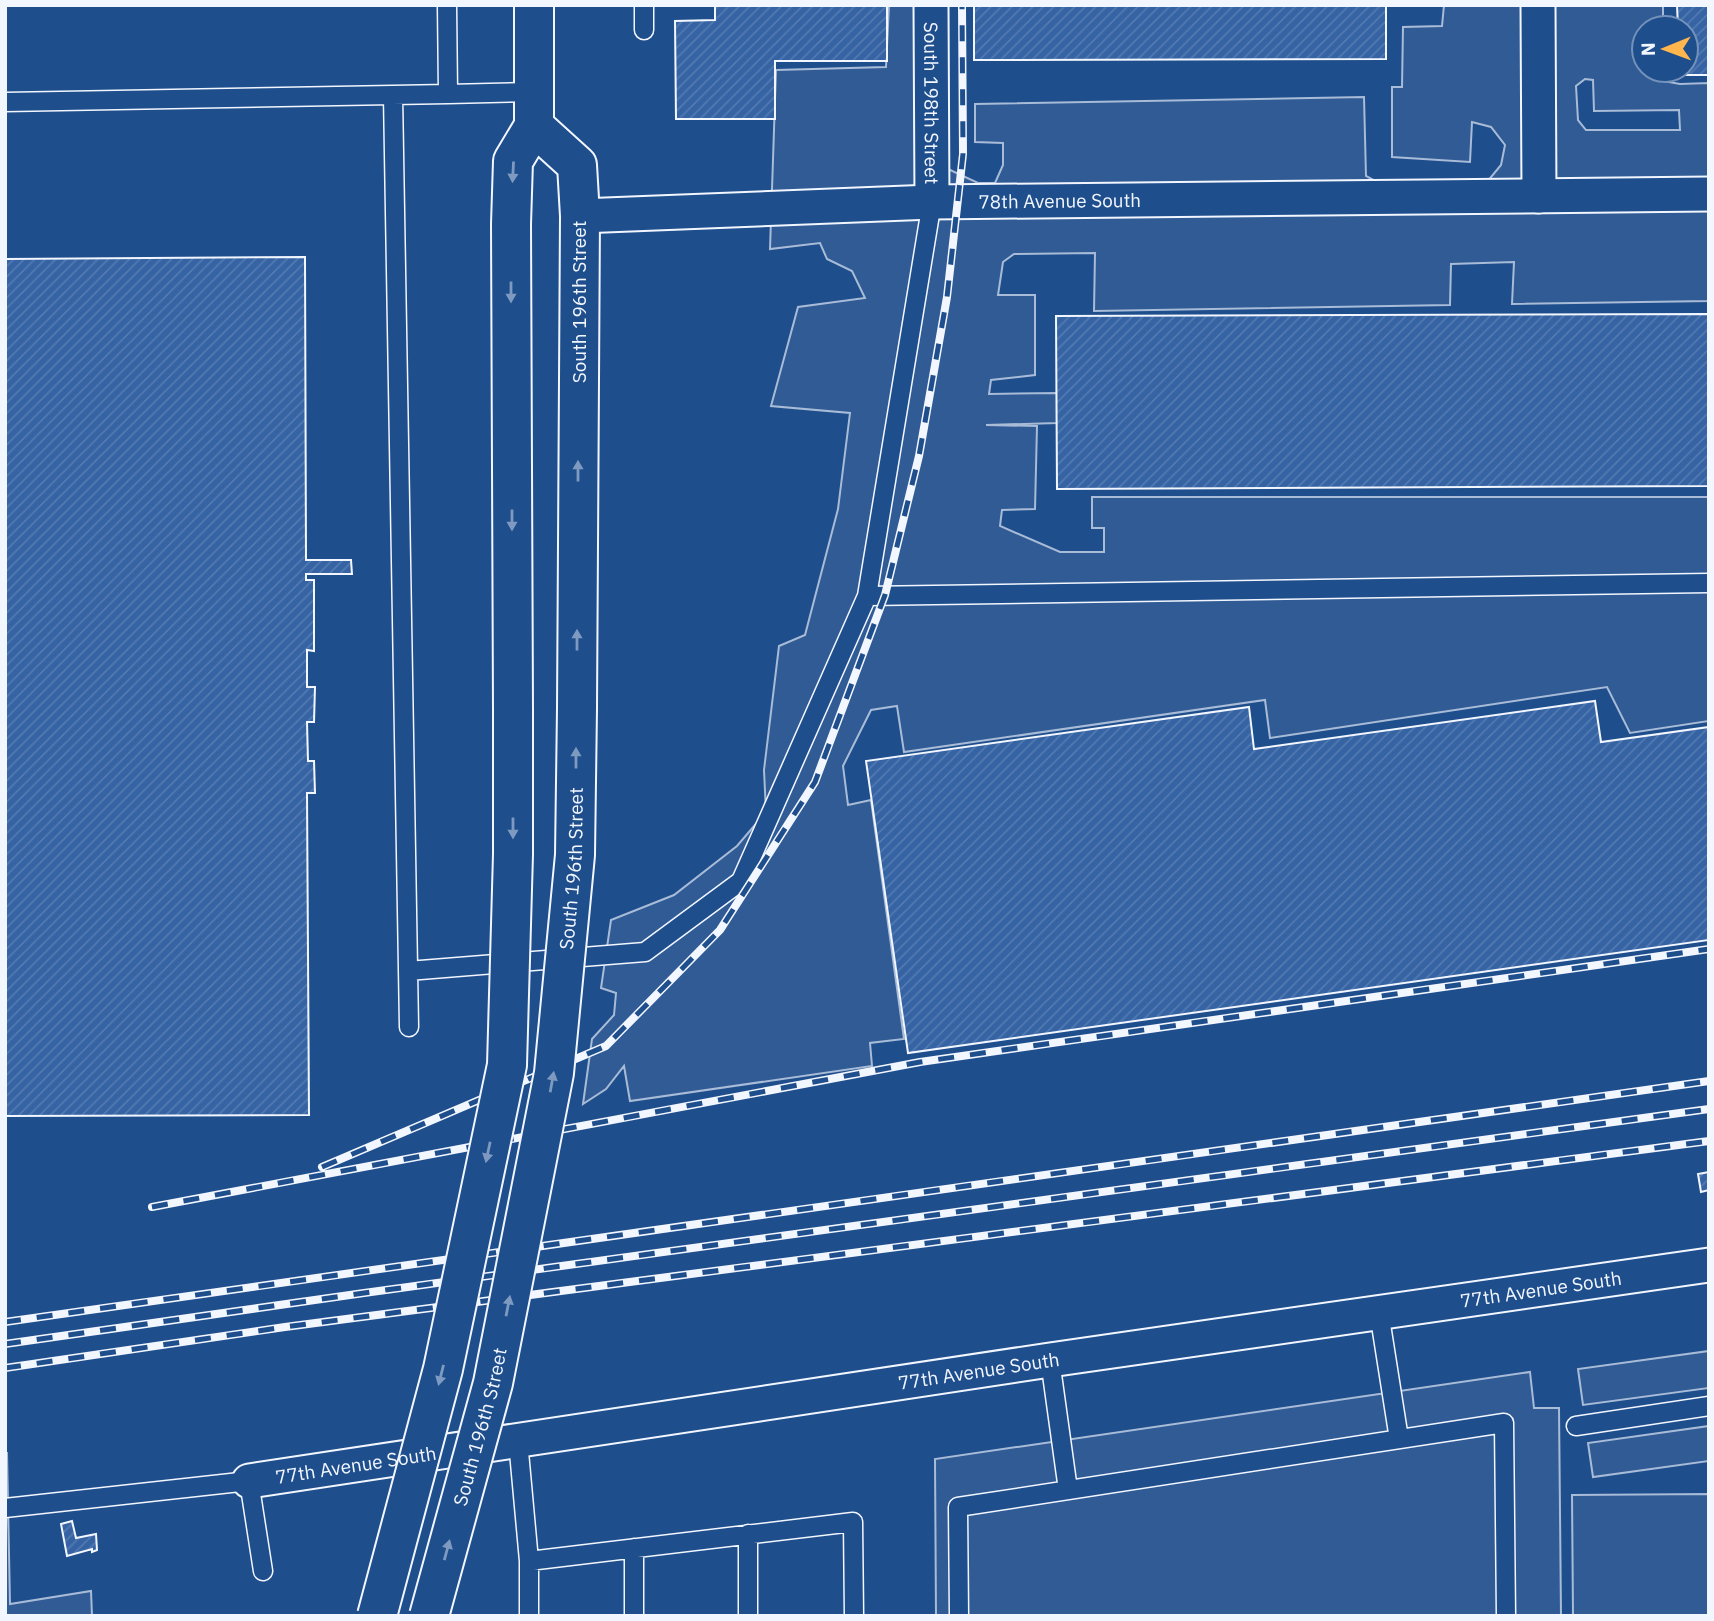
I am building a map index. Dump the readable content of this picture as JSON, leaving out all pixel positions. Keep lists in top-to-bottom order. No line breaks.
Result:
{"streets":{"main road":["South 196th Street"],"street":["South 198th Street","78th Avenue South","77th Avenue South"]},"crossings":[["South 198th Street","78th Avenue South"],["78th Avenue South","South 196th Street"]],"north":"left"}
